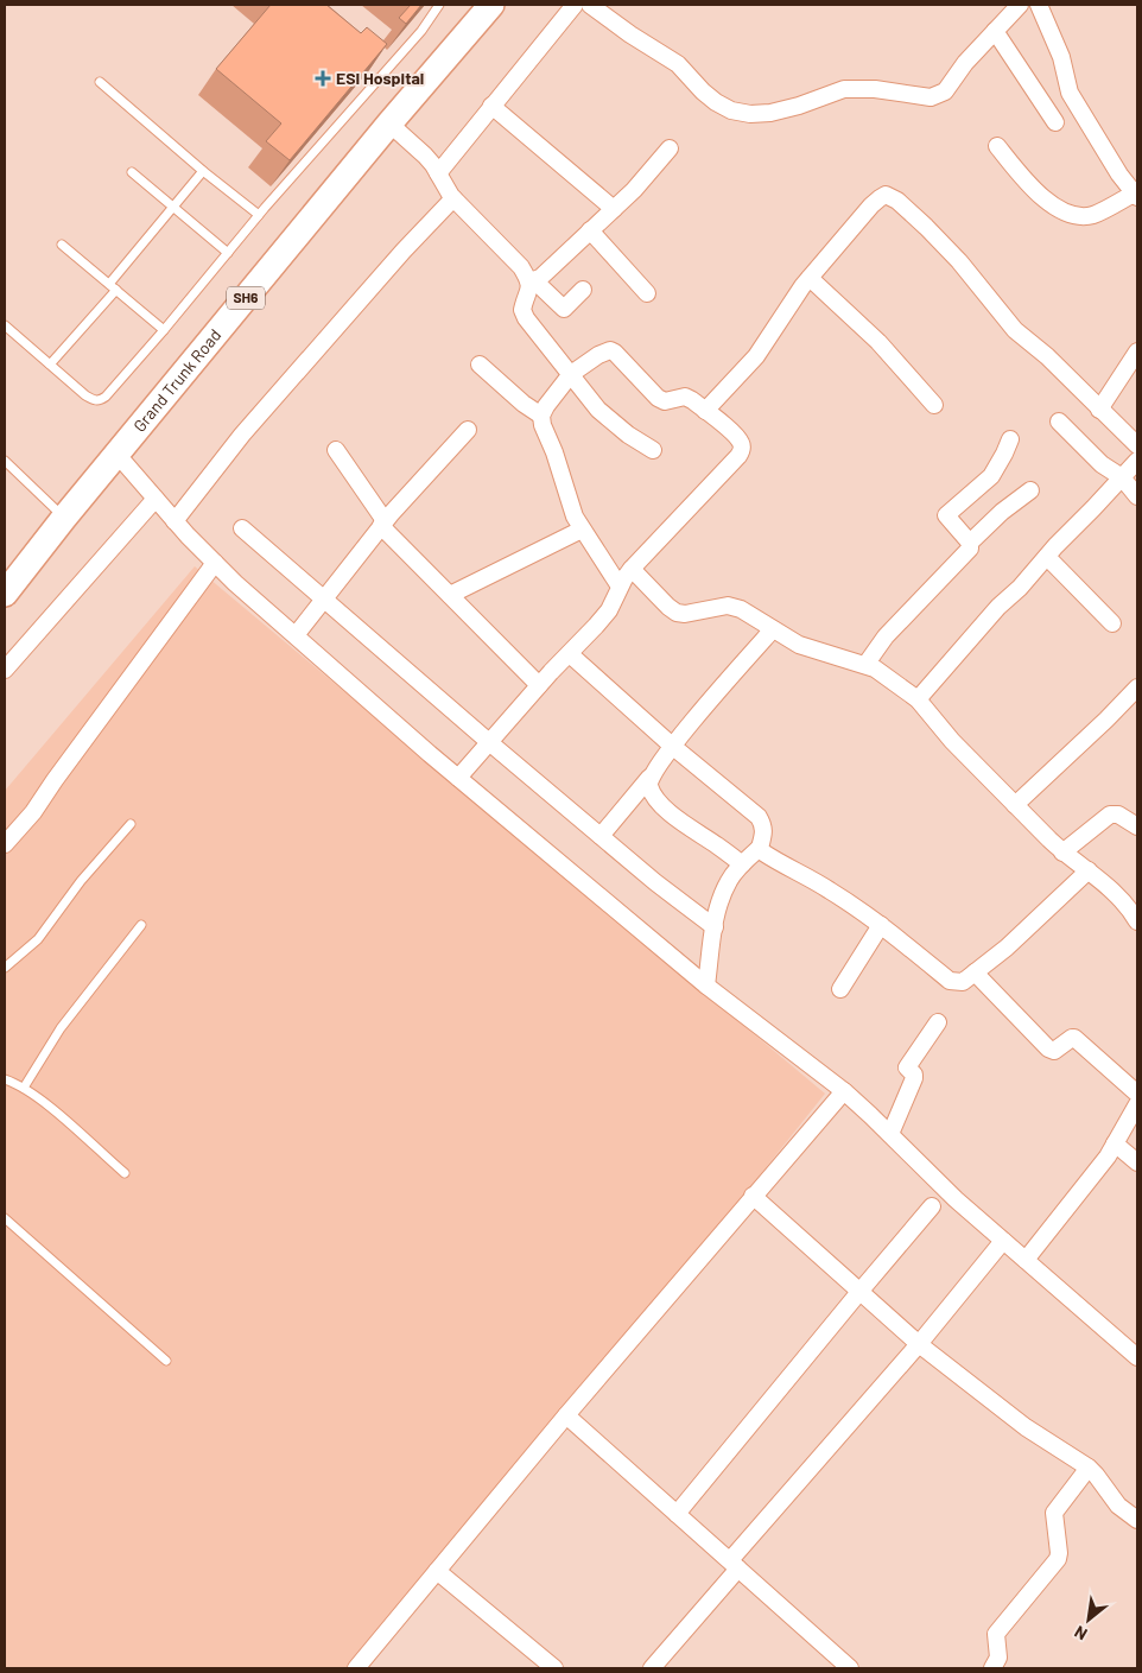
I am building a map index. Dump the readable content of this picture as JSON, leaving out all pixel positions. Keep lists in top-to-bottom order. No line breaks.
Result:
{"streets":{"main road":["SH6","Grand Trunk Road"]},"places":{"health":["ESI Hospital"]},"north":"bottom left"}
